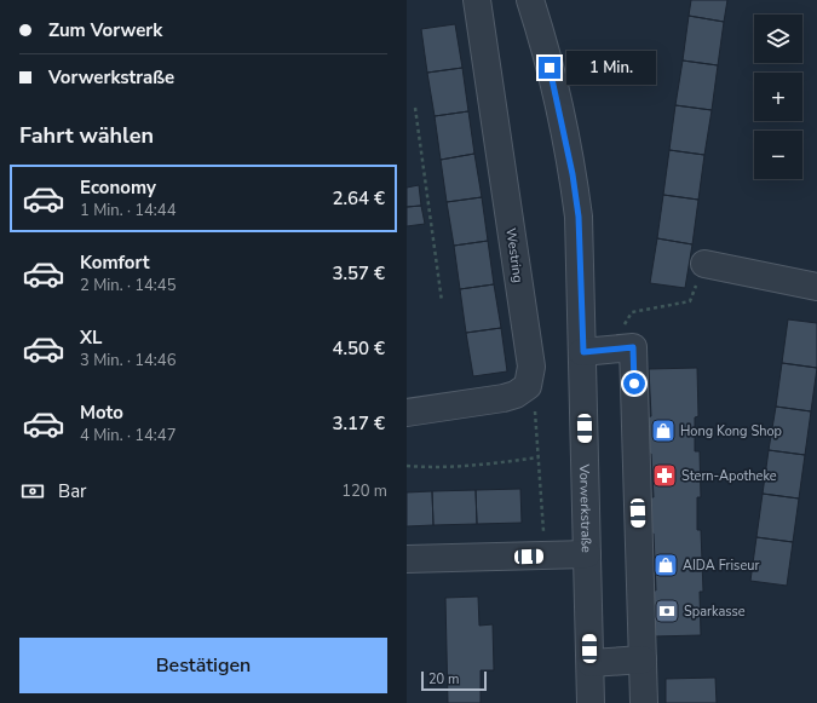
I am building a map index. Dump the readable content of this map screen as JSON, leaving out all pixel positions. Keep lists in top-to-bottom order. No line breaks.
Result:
{"streets":{"street":["Westring","Vorwerkstraße"]},"places":{"shop":["Hong Kong Shop","AIDA Friseur"],"pharmacy":["Stern-Apotheke"],"bank":["Sparkasse"]},"scale_bar":"20 m","page":{"banner":["Zum Vorwerk","Vorwerkstraße"],"map_buttons":["+","−"],"bubble":"1 Min.","heading":"Fahrt wählen","list":[{"name":"Economy","note":"1 Min. · 14:44","value":"2.64 €"},{"name":"Komfort","note":"2 Min. · 14:45","value":"3.57 €"},{"name":"XL","note":"3 Min. · 14:46","value":"4.50 €"},{"name":"Moto","note":"4 Min. · 14:47","value":"3.17 €"}],"pay":["Bar","120 m"],"buttons":"Bestätigen","scale":"20 m"}}
